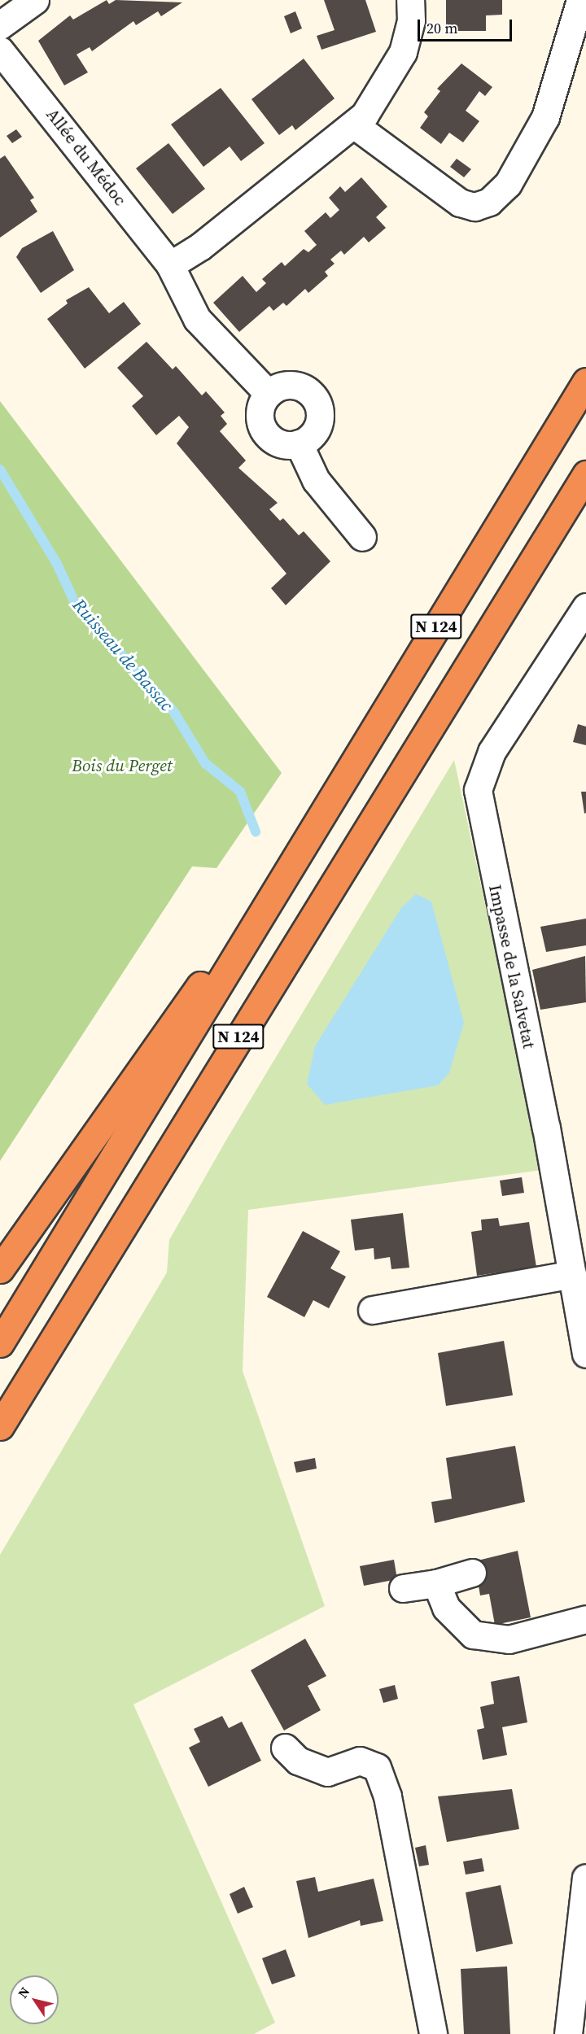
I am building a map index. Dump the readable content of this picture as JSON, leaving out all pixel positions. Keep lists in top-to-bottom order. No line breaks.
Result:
{"streets":{"highway":["N 124"],"street":["Allée du Médoc","Impasse de la Salvetat"]},"water":["Ruisseau de Bassac"],"parks":["Bois du Perget"],"scale_bar":"20 m","north":"top left"}
